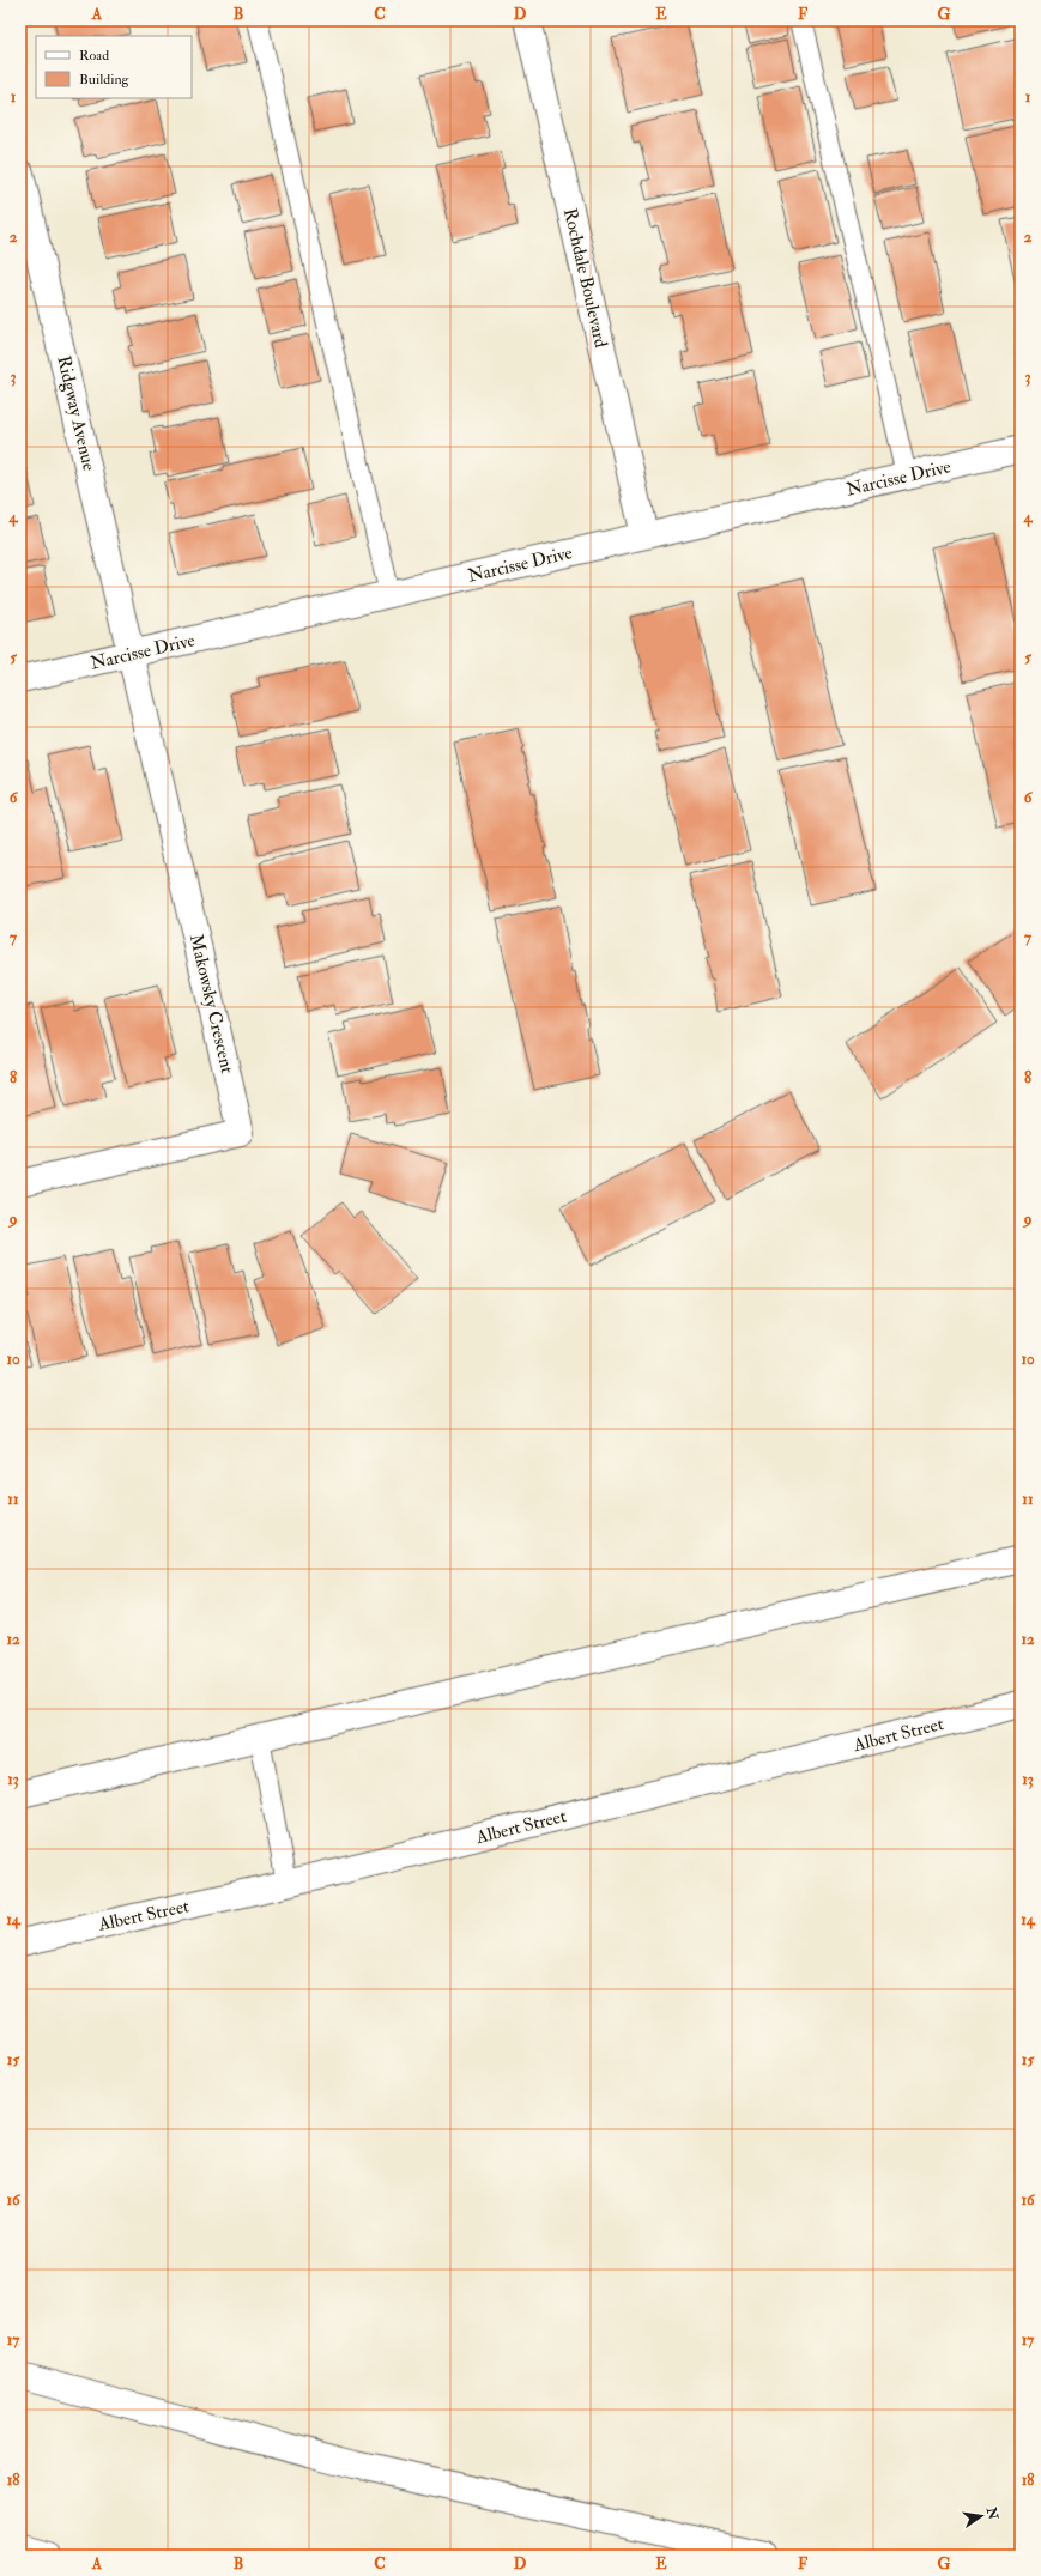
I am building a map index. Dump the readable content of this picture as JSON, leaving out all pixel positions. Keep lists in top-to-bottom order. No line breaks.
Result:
{"streets":{"main road":["Rochdale Boulevard","Ridgway Avenue","Narcisse Drive","Makowsky Crescent","Albert Street"]},"crossings":[["Rochdale Boulevard","Narcisse Drive"],["Ridgway Avenue","Narcisse Drive"],["Ridgway Avenue","Makowsky Crescent"],["Narcisse Drive","Makowsky Crescent"]],"legend":["Road","Building"],"north":"right","grid":{"columns":["A","B","C","D","E","F","G"],"rows":["1","2","3","4","5","6","7","8","9","10","11","12","13","14","15","16","17","18"]}}
